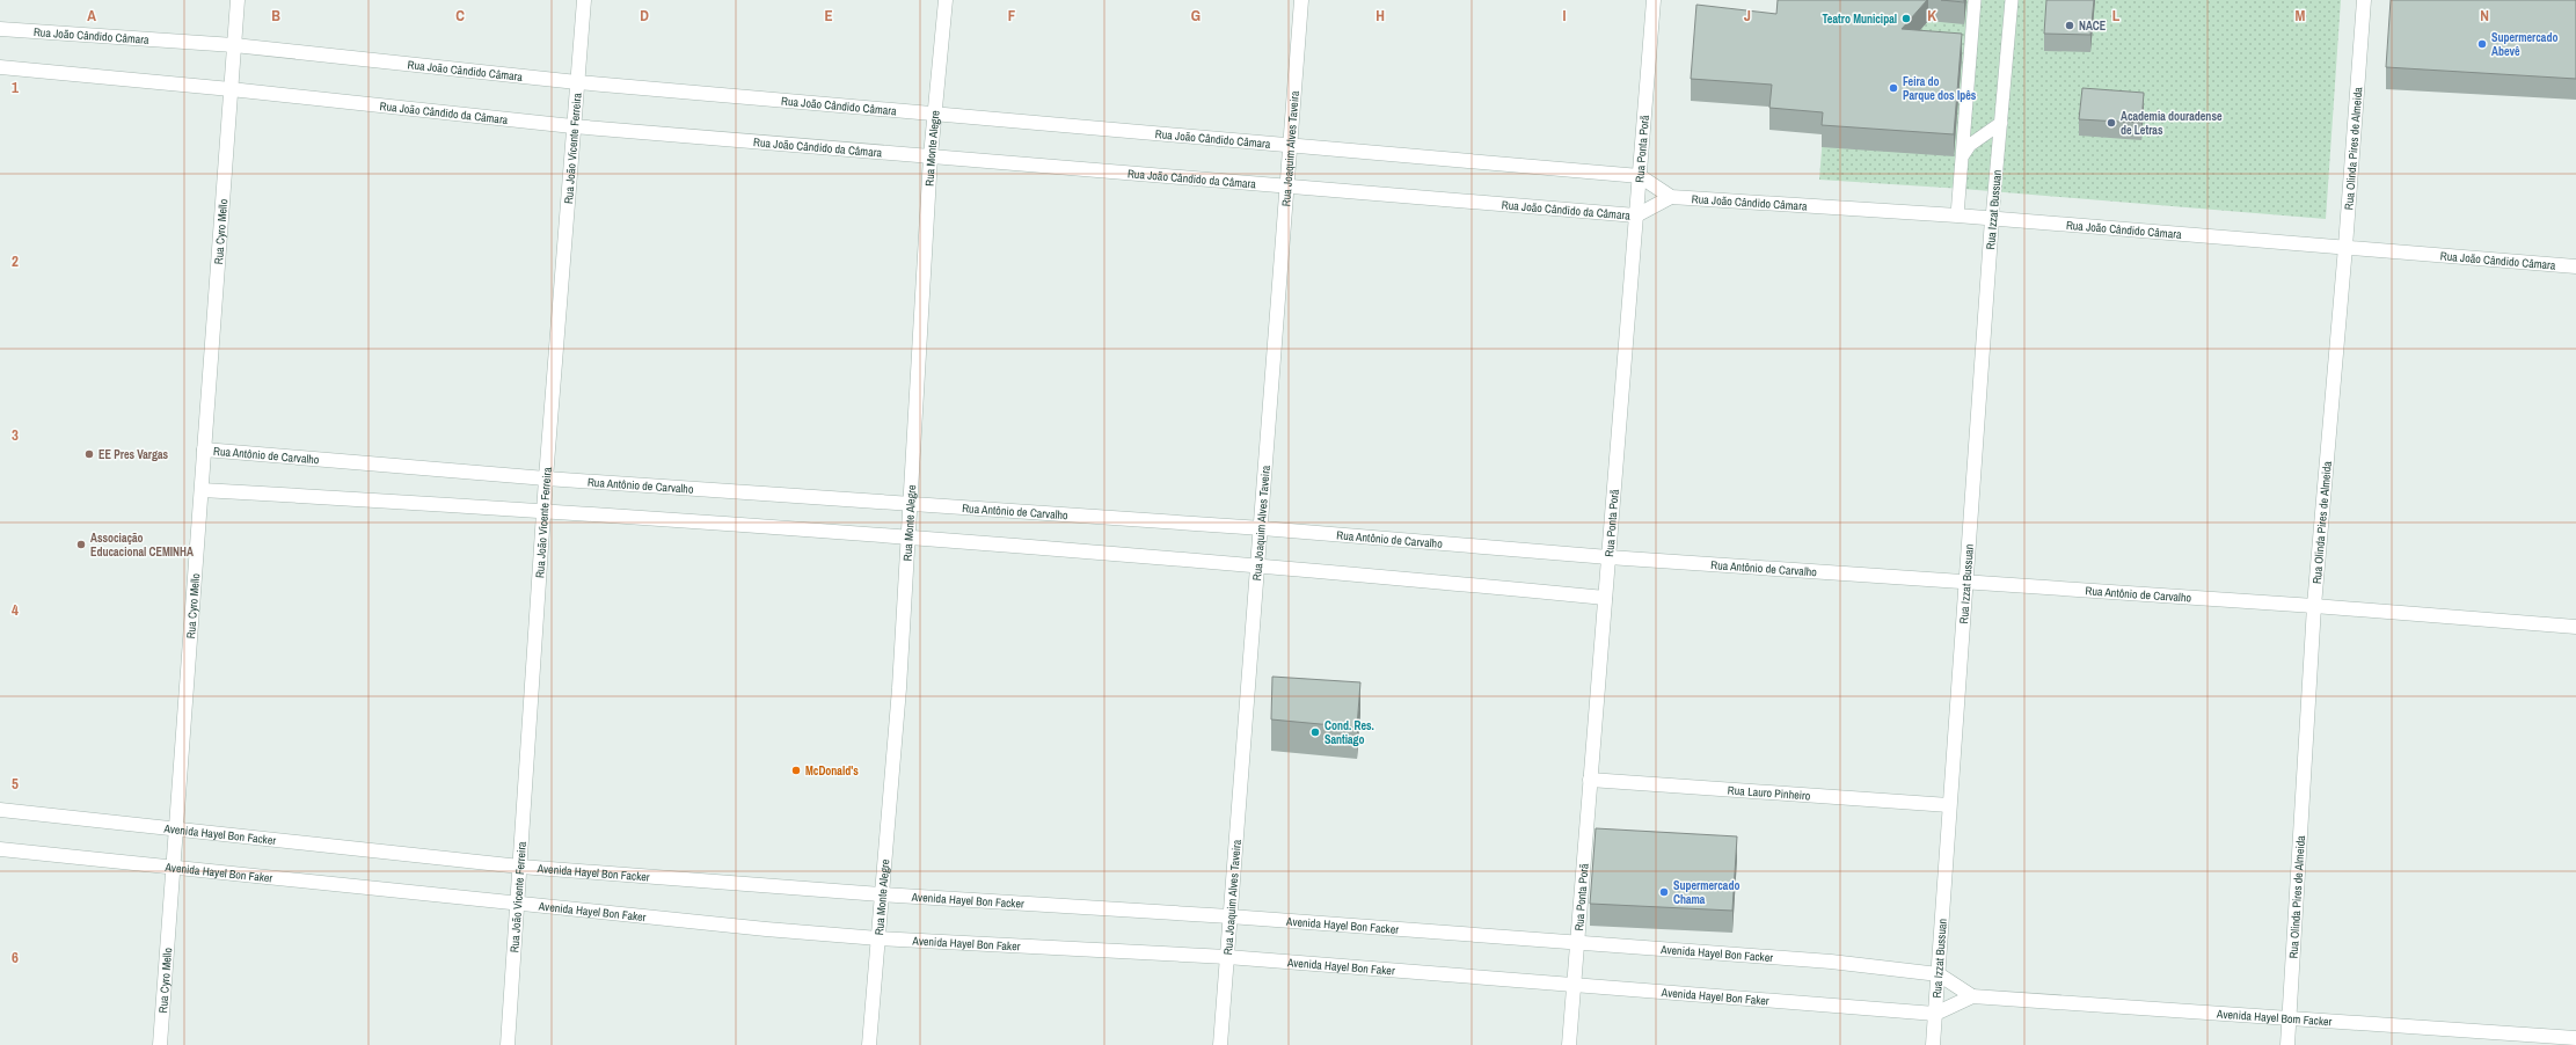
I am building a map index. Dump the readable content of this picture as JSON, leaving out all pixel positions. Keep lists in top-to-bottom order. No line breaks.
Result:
{"streets":{"street":["Rua João Cândido Câmara","Rua João Cândido da Câmara","Rua João Vicente Ferreira","Rua Monte Alegre","Rua Joaquim Alves Taveira","Rua Ponta Porã","Rua Olinda Pires de Almeida","Rua Izzat Bussuan","Rua Cyro Mello","Rua Antônio de Carvalho","Rua Lauro Pinheiro","Avenida Hayel Bon Facker","Avenida Hayel Bon Faker","Avenida Hayel Bom Facker"]},"crossings":[["Rua João Cândido Câmara","Rua João Vicente Ferreira"],["Rua João Cândido Câmara","Rua Monte Alegre"],["Rua João Cândido Câmara","Rua Joaquim Alves Taveira"],["Rua João Cândido Câmara","Rua Ponta Porã"],["Rua João Cândido Câmara","Rua Olinda Pires de Almeida"],["Rua João Cândido Câmara","Rua Izzat Bussuan"],["Rua João Cândido Câmara","Rua Cyro Mello"],["Rua João Cândido da Câmara","Rua João Vicente Ferreira"],["Rua João Cândido da Câmara","Rua Monte Alegre"],["Rua João Cândido da Câmara","Rua Joaquim Alves Taveira"],["Rua João Cândido da Câmara","Rua Ponta Porã"],["Rua João Cândido da Câmara","Rua Cyro Mello"],["Rua João Vicente Ferreira","Rua Antônio de Carvalho"],["Rua João Vicente Ferreira","Avenida Hayel Bon Facker"],["Rua João Vicente Ferreira","Avenida Hayel Bon Faker"],["Rua Monte Alegre","Rua Antônio de Carvalho"],["Rua Monte Alegre","Avenida Hayel Bon Facker"],["Rua Monte Alegre","Avenida Hayel Bon Faker"],["Rua Joaquim Alves Taveira","Rua Antônio de Carvalho"],["Rua Joaquim Alves Taveira","Avenida Hayel Bon Facker"],["Rua Joaquim Alves Taveira","Avenida Hayel Bon Faker"],["Rua Ponta Porã","Rua Antônio de Carvalho"],["Rua Ponta Porã","Rua Lauro Pinheiro"],["Rua Ponta Porã","Avenida Hayel Bon Facker"],["Rua Ponta Porã","Avenida Hayel Bon Faker"],["Rua Olinda Pires de Almeida","Rua Antônio de Carvalho"],["Rua Olinda Pires de Almeida","Avenida Hayel Bom Facker"],["Rua Izzat Bussuan","Rua Antônio de Carvalho"],["Rua Izzat Bussuan","Rua Lauro Pinheiro"],["Rua Izzat Bussuan","Avenida Hayel Bon Facker"],["Rua Izzat Bussuan","Avenida Hayel Bon Faker"],["Rua Izzat Bussuan","Avenida Hayel Bom Facker"],["Rua Cyro Mello","Rua Antônio de Carvalho"],["Rua Cyro Mello","Avenida Hayel Bon Facker"],["Rua Cyro Mello","Avenida Hayel Bon Faker"],["Avenida Hayel Bon Facker","Avenida Hayel Bom Facker"],["Avenida Hayel Bon Faker","Avenida Hayel Bom Facker"]],"places":["Teatro Municipal","NACE","Supermercado Abevê","Feira do Parque dos Ipês","Academia douradense de Letras","EE Pres Vargas","Associação Educacional CEMINHA","Cond. Res. Santiago","McDonald's","Supermercado Chama"],"grid":{"columns":["A","B","C","D","E","F","G","H","I","J","K","L","M","N"],"rows":["1","2","3","4","5","6"]}}
